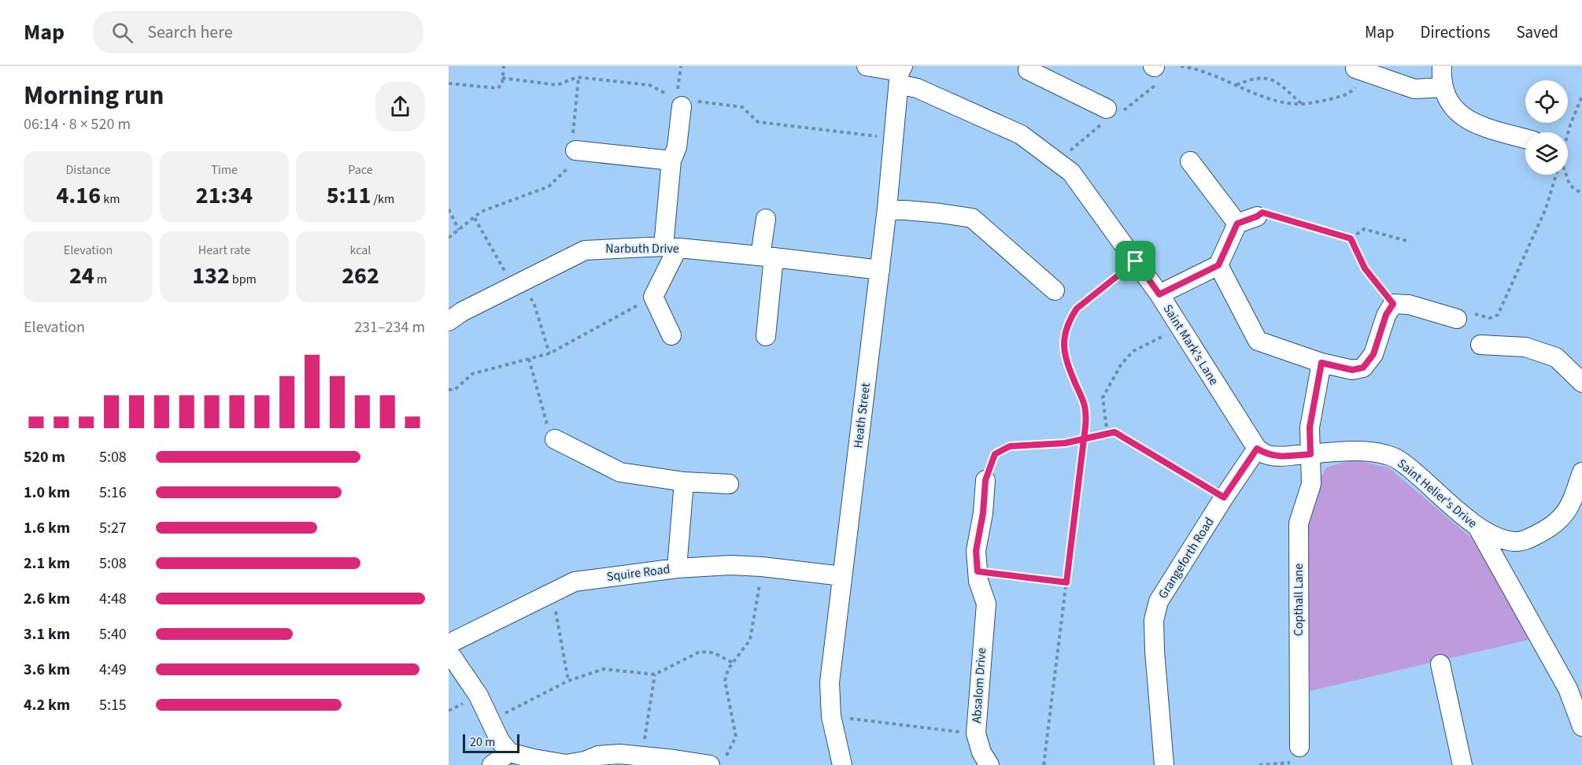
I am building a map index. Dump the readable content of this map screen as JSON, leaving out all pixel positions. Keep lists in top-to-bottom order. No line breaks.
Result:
{"streets":{"street":["Narbuth Drive","Saint Mark's Lane","Heath Street","Saint Helier's Drive","Grangeforth Road","Squire Road","Copthall Lane","Absalom Drive"]},"crossings":[["Narbuth Drive","Heath Street"],["Saint Mark's Lane","Heath Street"],["Saint Mark's Lane","Grangeforth Road"],["Heath Street","Squire Road"],["Saint Helier's Drive","Copthall Lane"]],"scale_bar":"20 m","page":{"header":"Map","search":"Search here","nav":["Map","Directions","Saved"],"heading":["Morning run","06:14 · 8 × 520 m"],"stats":[["Distance","4.16 km"],["Time","21:34"],["Pace","5:11 /km"],["Elevation","24 m"],["Heart rate","132 bpm"],["kcal","262"]],"chart":["Elevation","231–234 m"],"list":[{"name":"520 m","note":"5:08"},{"name":"1.0 km","note":"5:16"},{"name":"1.6 km","note":"5:27"},{"name":"2.1 km","note":"5:08"},{"name":"2.6 km","note":"4:48"},{"name":"3.1 km","note":"5:40"},{"name":"3.6 km","note":"4:49"},{"name":"4.2 km","note":"5:15"}],"scale":"20 m"}}
